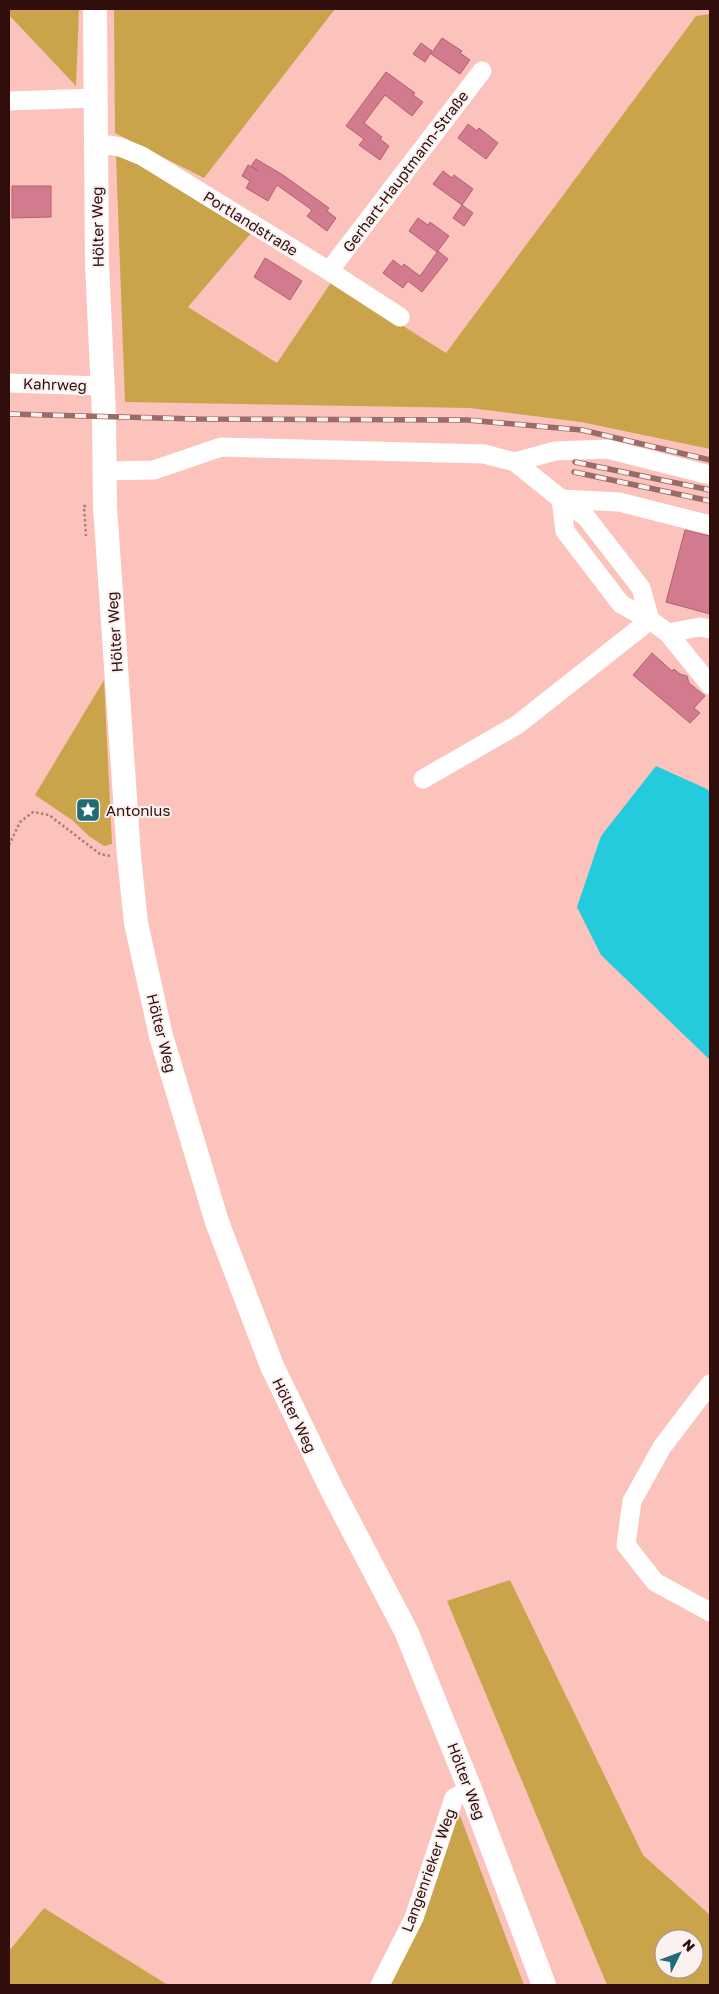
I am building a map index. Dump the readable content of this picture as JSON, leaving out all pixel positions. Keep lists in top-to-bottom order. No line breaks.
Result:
{"streets":{"main road":["Hölter Weg"],"street":["Gerhart-Hauptmann-Straße","Portlandstraße","Kahrweg","Langenrieker Weg"]},"crossings":[["Gerhart-Hauptmann-Straße","Portlandstraße"],["Portlandstraße","Hölter Weg"],["Hölter Weg","Kahrweg"],["Hölter Weg","Langenrieker Weg"]],"places":{"place":["Antonius"]},"north":"top right"}
